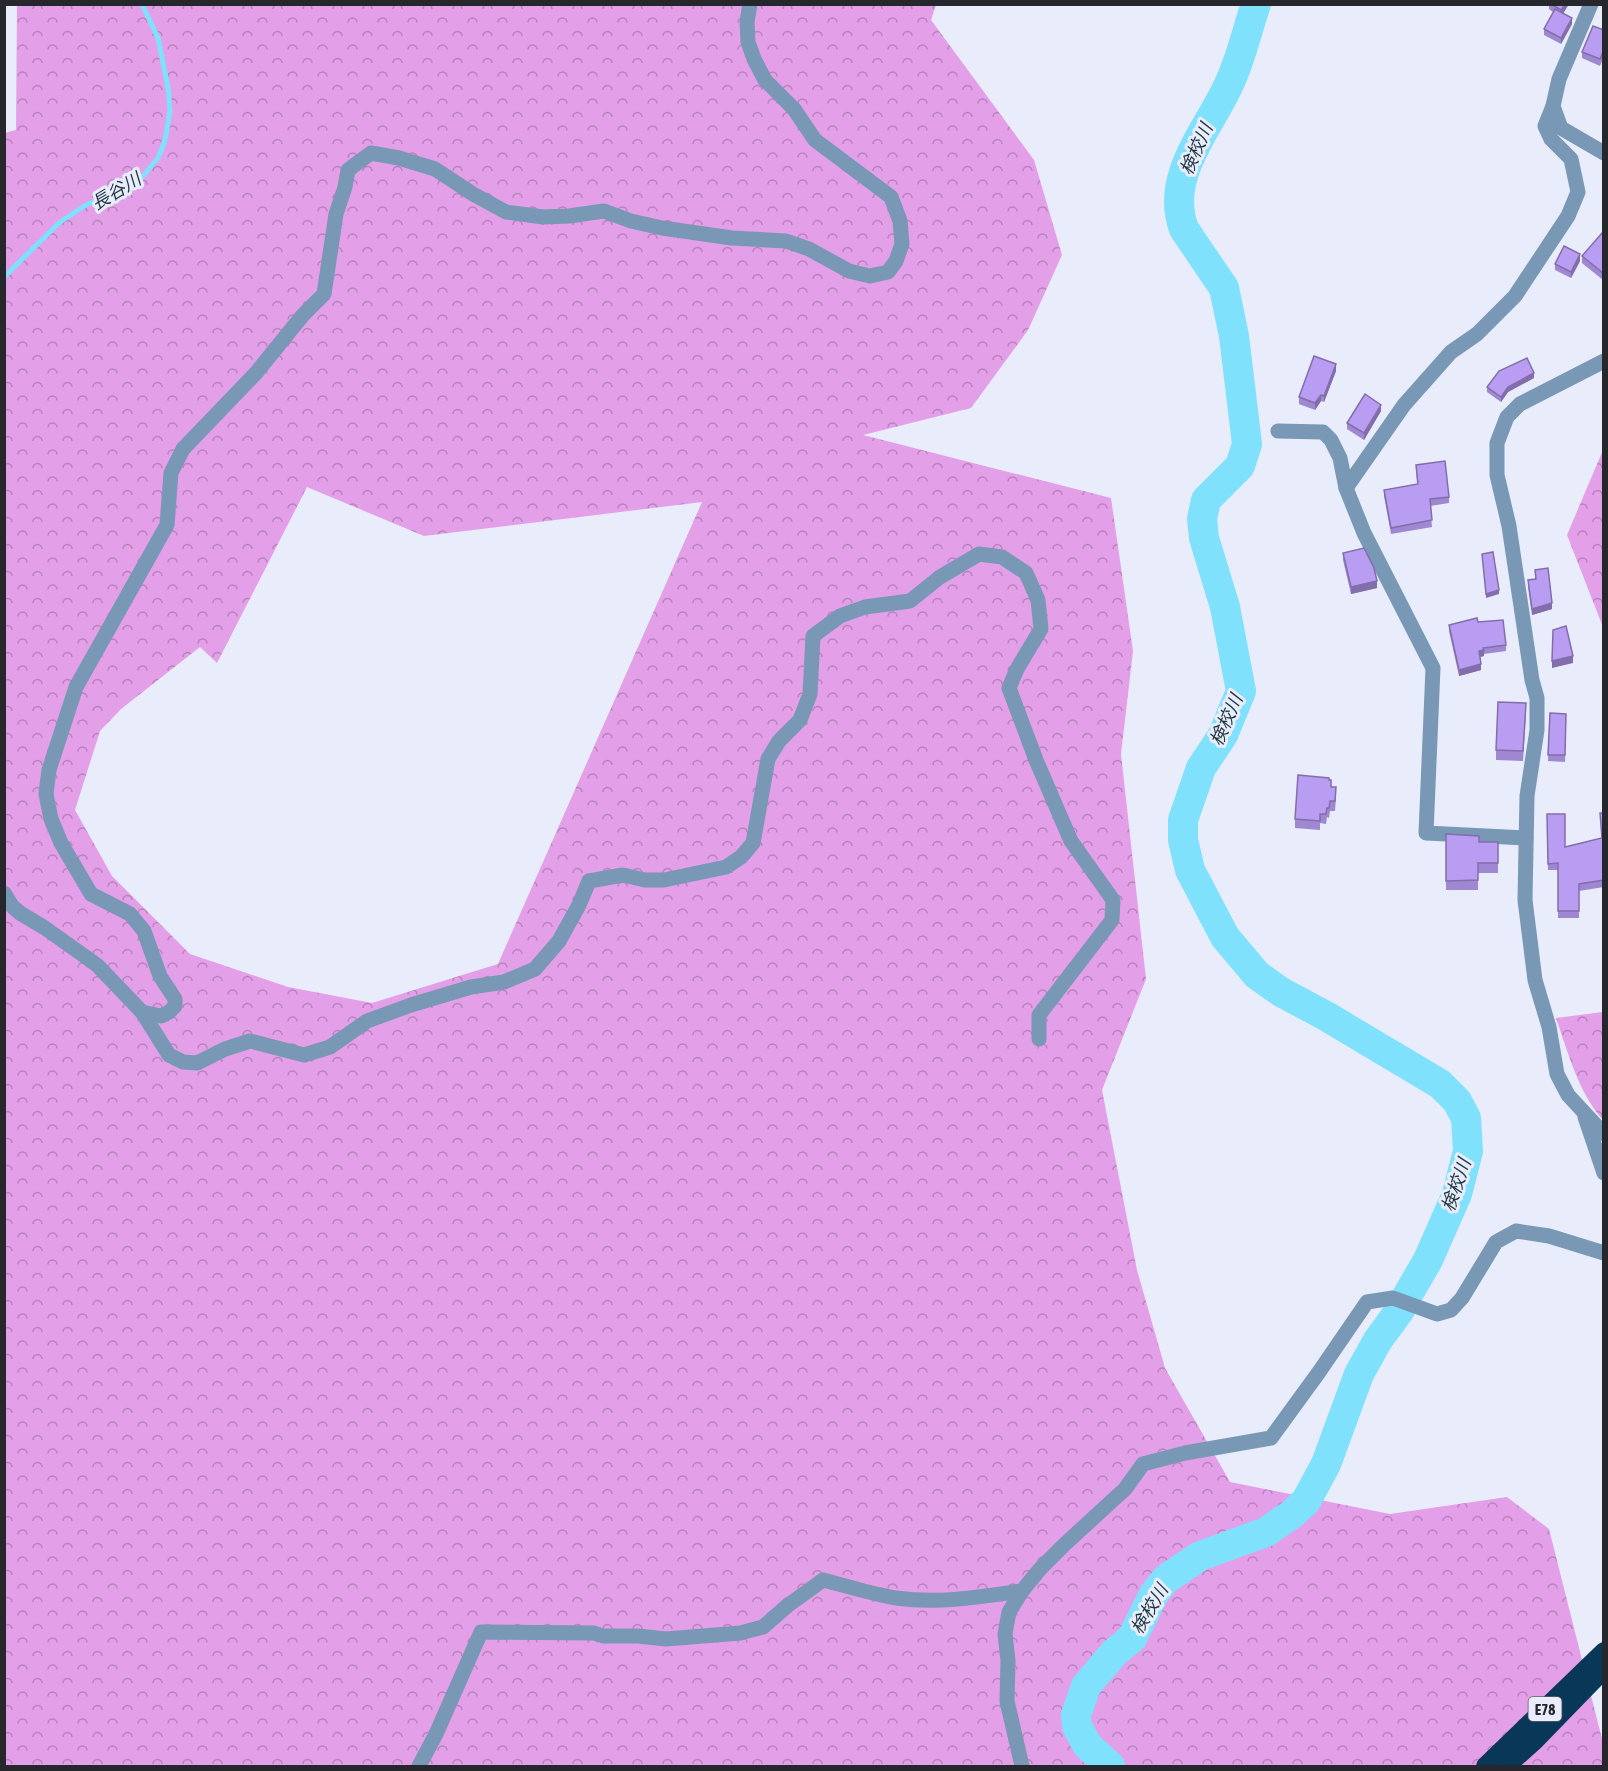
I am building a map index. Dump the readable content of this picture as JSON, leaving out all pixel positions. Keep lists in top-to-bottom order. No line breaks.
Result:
{"streets":{"highway":["E78"]},"water":["検校川","長谷川"]}
